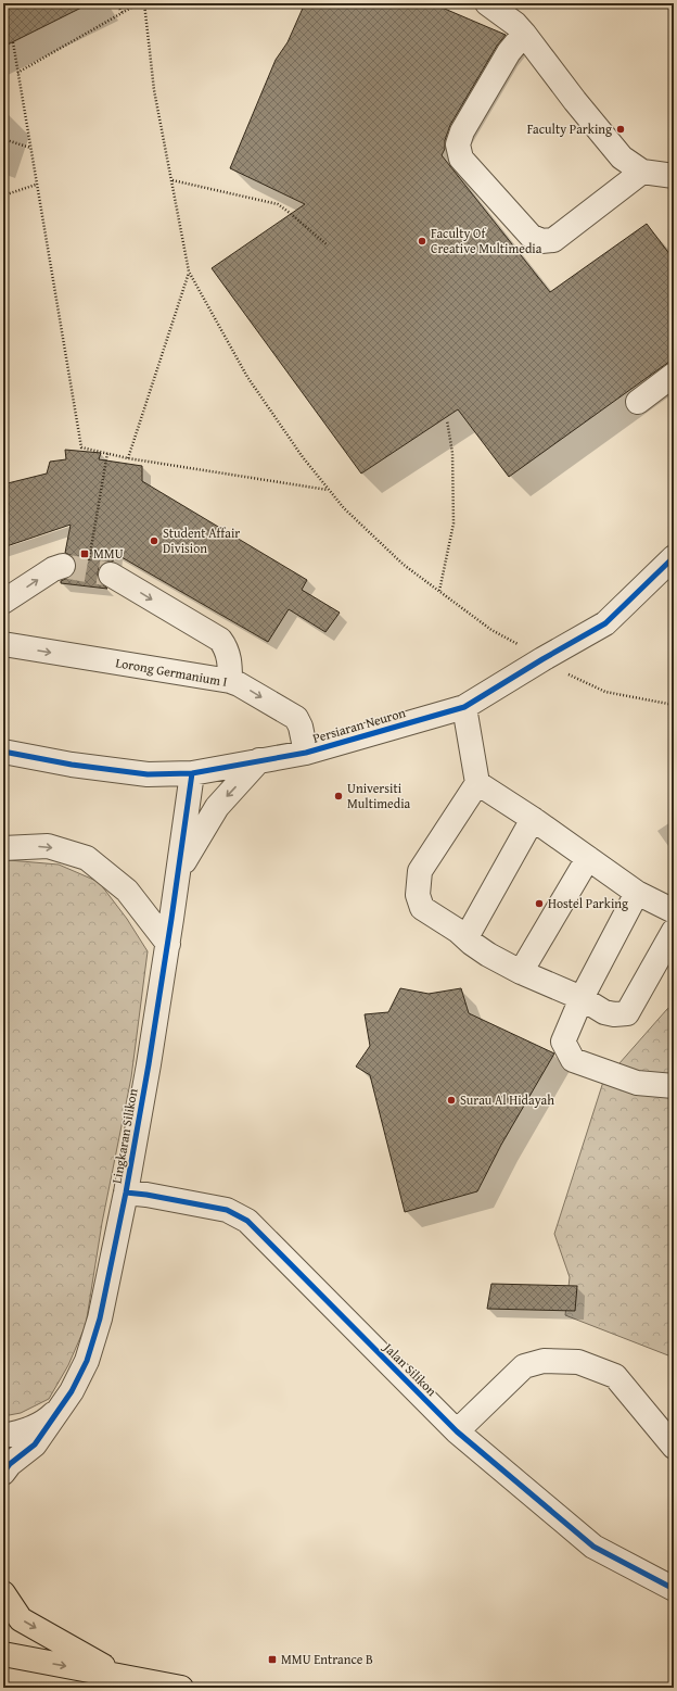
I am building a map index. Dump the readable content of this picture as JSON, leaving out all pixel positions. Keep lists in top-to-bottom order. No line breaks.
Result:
{"streets":{"street":["Lorong Germanium I","Persiaran Neuron","Lingkaran Silikon","Jalan Silikon"]},"crossings":[["Lorong Germanium I","Persiaran Neuron"],["Persiaran Neuron","Lingkaran Silikon"],["Lingkaran Silikon","Jalan Silikon"]],"places":{"other":["Faculty Parking","Faculty Of Creative Multimedia","Student Affair Division","Universiti Multimedia","Hostel Parking","Surau Al Hidayah"],"transit":["MMU","MMU Entrance B"]}}
